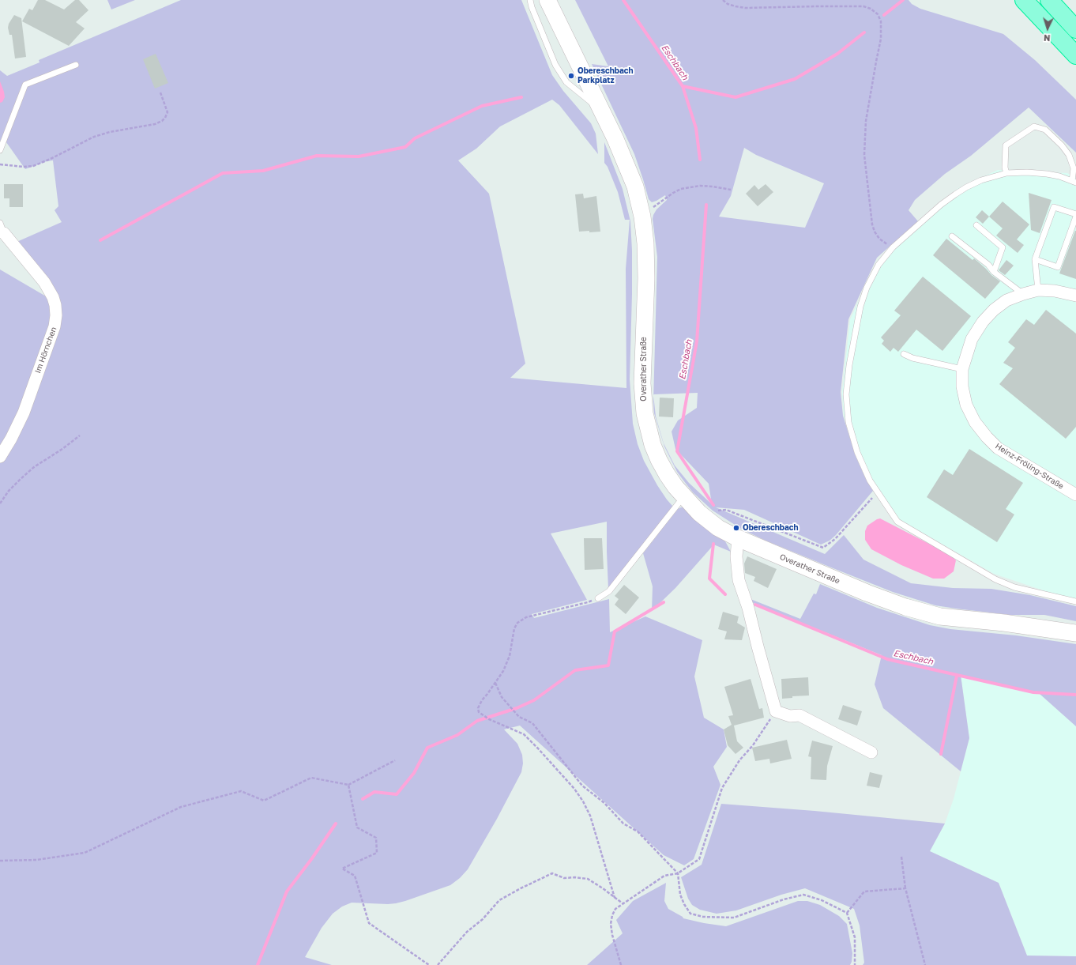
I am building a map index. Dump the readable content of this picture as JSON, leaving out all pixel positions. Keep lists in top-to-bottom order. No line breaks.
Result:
{"streets":{"main road":["Overather Straße"],"street":["Im Hörnchen","Heinz-Fröling-Straße"]},"water":["Eschbach"],"places":["Obereschbach Parkplatz","Obereschbach"],"north":"bottom"}
